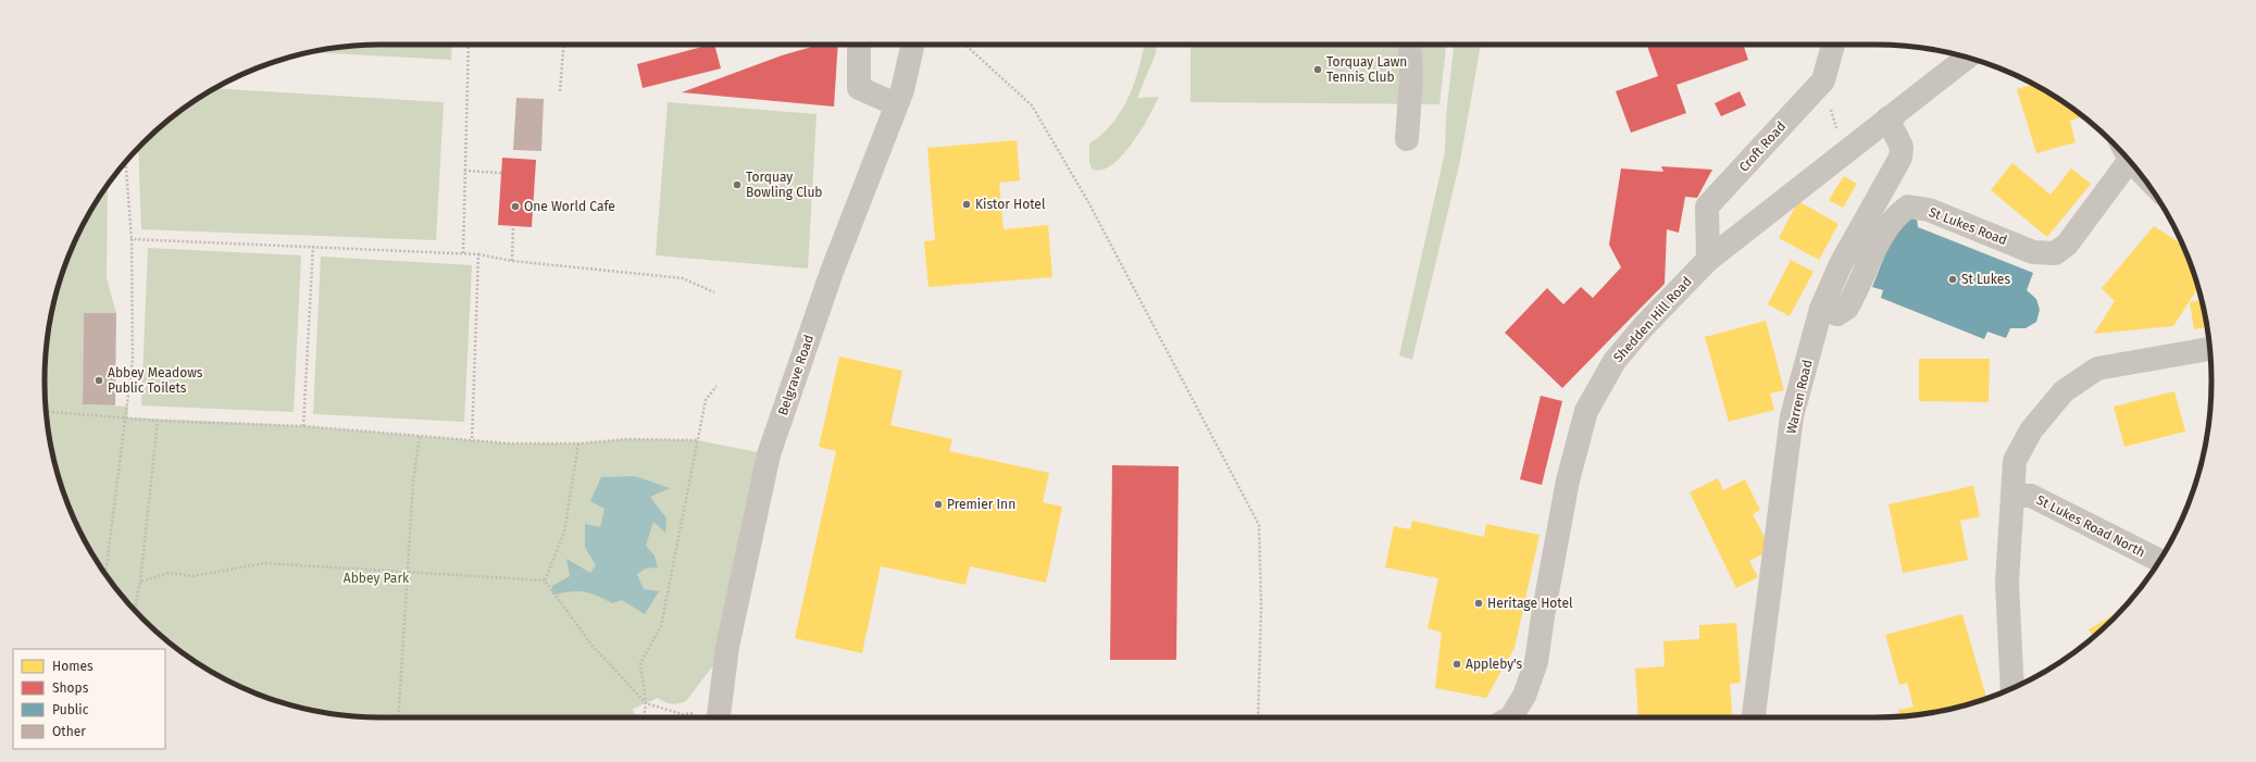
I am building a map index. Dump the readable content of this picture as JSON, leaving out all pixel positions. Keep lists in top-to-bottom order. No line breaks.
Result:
{"streets":{"street":["Croft Road","St Lukes Road","Shedden Hill Road","Belgrave Road","Warren Road","St Lukes Road North"]},"crossings":[["Croft Road","Shedden Hill Road"],["St Lukes Road","Warren Road"],["Shedden Hill Road","Warren Road"]],"parks":["Abbey Park"],"places":["Torquay Lawn Tennis Club","Torquay Bowling Club","Kistor Hotel","One World Cafe","St Lukes","Abbey Meadows Public Toilets","Premier Inn","Heritage Hotel","Appleby's"],"legend":["Homes","Shops","Public","Other"]}
